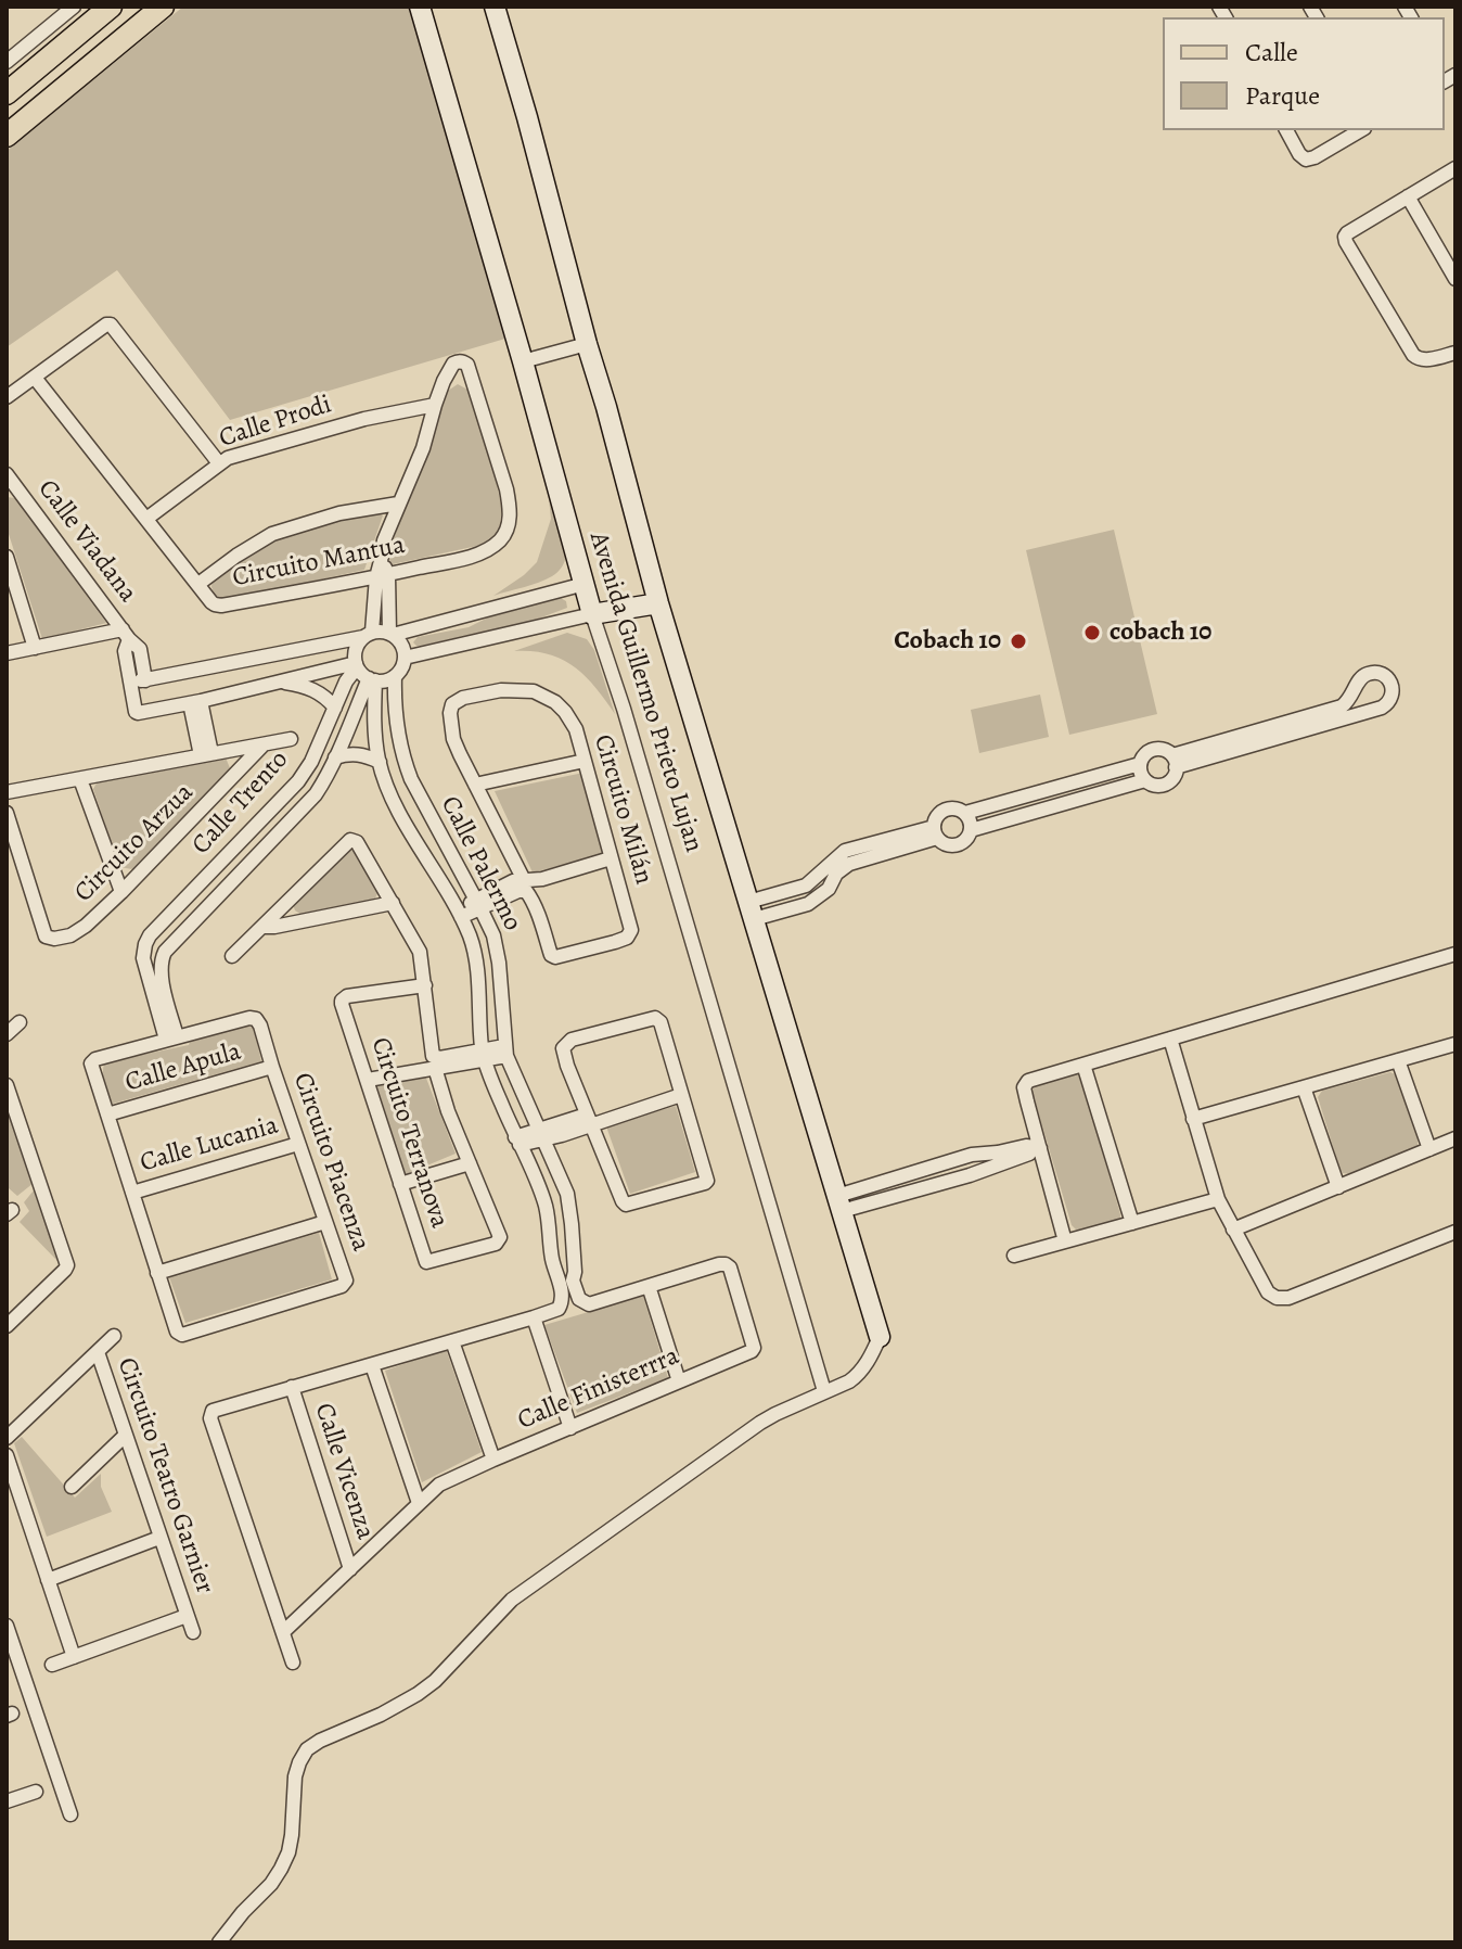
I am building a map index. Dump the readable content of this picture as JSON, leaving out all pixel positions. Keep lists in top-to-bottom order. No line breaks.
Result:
{"streets":{"street":["Calle Prodi","Calle Viadana","Circuito Mantua","Avenida Guillermo Prieto Lujan","Calle Trento","Circuito Milán","Circuito Arzua","Calle Palermo","Calle Apula","Circuito Terranova","Calle Lucania","Circuito Piacenza","Calle Finisterrra","Calle Vicenza","Circuito Teatro Garnier"]},"crossings":[["Calle Prodi","Circuito Mantua"],["Calle Trento","Calle Palermo"],["Calle Trento","Circuito Piacenza"],["Circuito Milán","Calle Palermo"],["Calle Palermo","Calle Finisterrra"],["Calle Apula","Circuito Piacenza"],["Calle Lucania","Circuito Piacenza"],["Calle Finisterrra","Calle Vicenza"]],"places":["cobach 10","Cobach 10"],"legend":["Calle","Parque"]}
